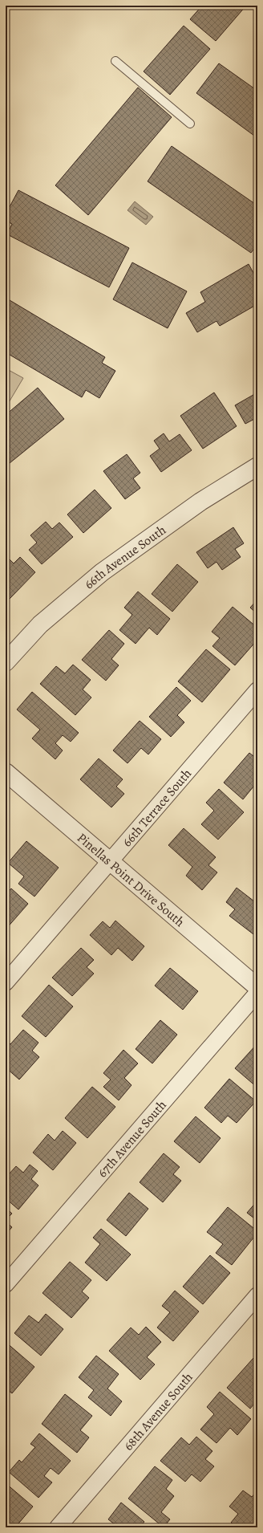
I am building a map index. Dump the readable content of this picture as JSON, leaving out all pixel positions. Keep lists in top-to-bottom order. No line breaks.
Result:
{"streets":{"street":["66th Avenue South","66th Terrace South","Pinellas Point Drive South","67th Avenue South","68th Avenue South"]},"crossings":[["66th Terrace South","Pinellas Point Drive South"]]}
